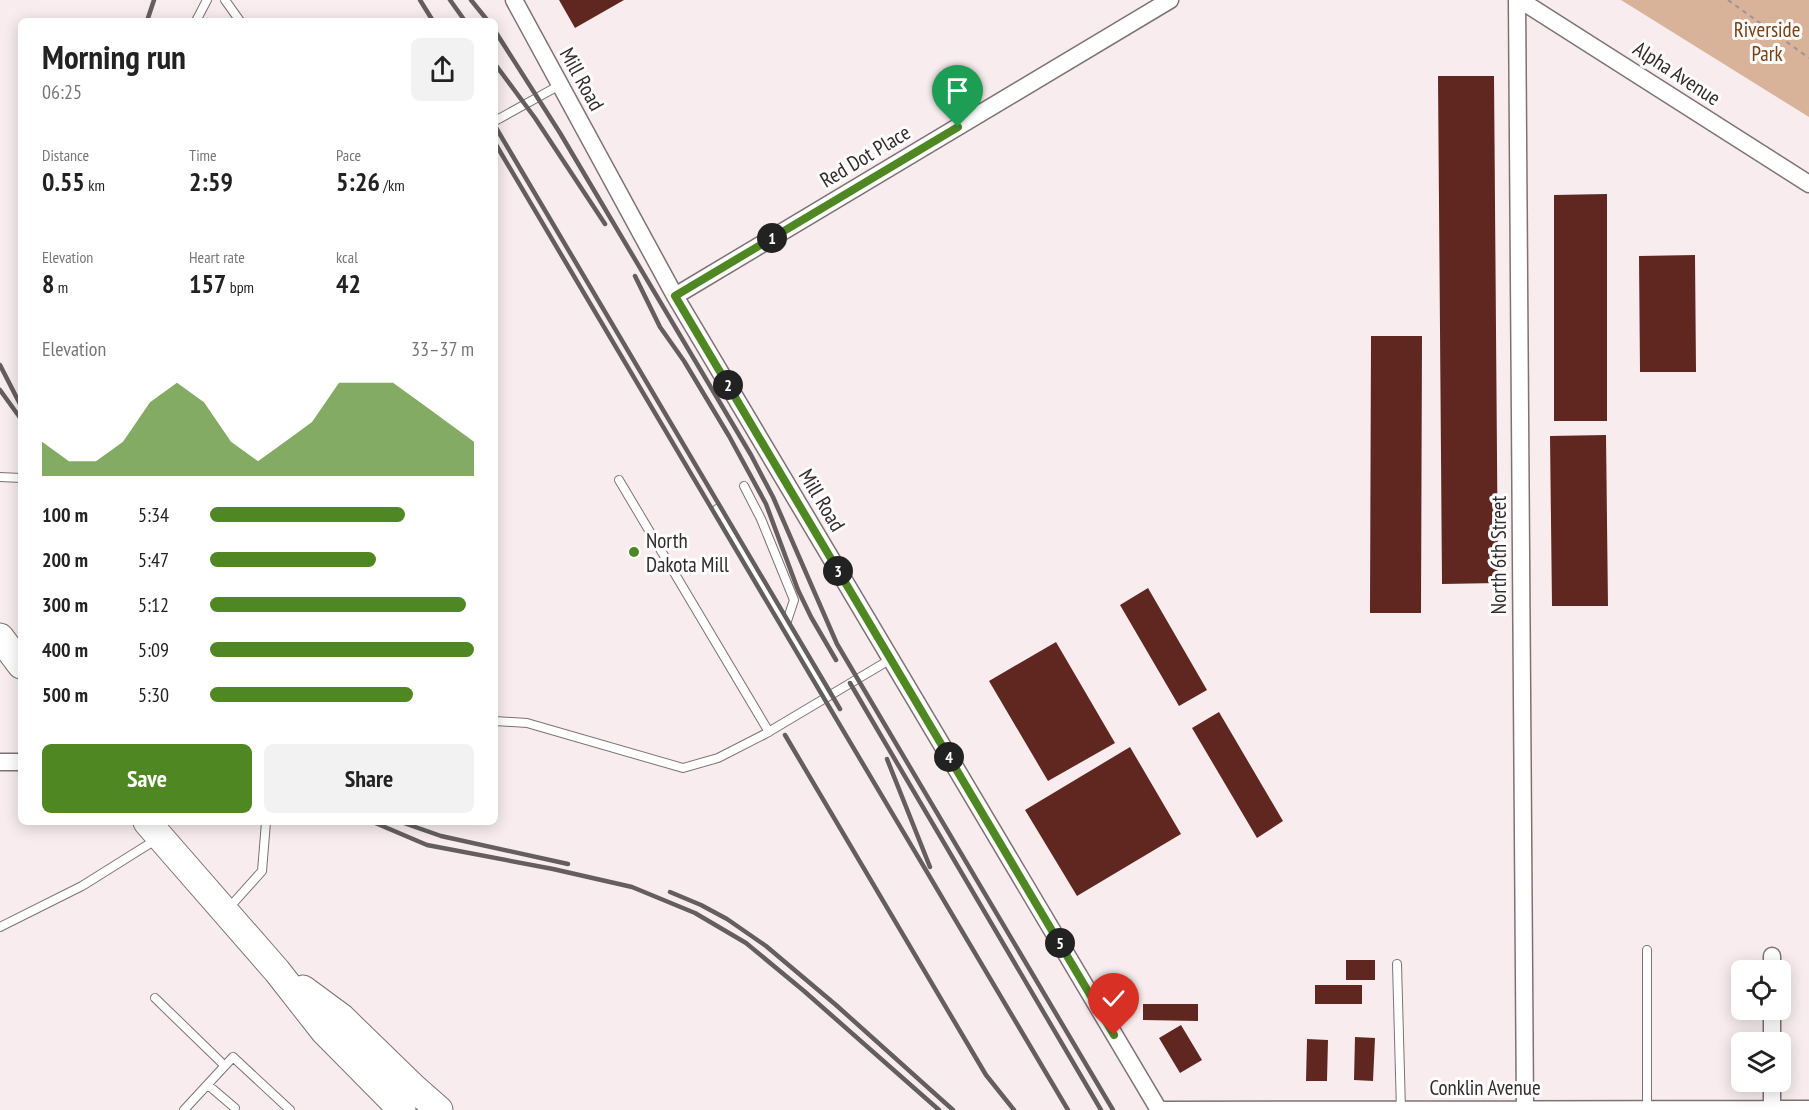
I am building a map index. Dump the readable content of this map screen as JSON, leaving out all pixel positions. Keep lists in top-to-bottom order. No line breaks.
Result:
{"streets":{"street":["Alpha Avenue","Mill Road","Red Dot Place","North 6th Street","Conklin Avenue"]},"crossings":[["Alpha Avenue","North 6th Street"],["Mill Road","Red Dot Place"],["Mill Road","Conklin Avenue"],["North 6th Street","Conklin Avenue"]],"parks":["Riverside Park"],"places":["North Dakota Mill"],"page":{"heading":["Morning run","06:25"],"stats":[["Distance","0.55 km"],["Time","2:59"],["Pace","5:26 /km"],["Elevation","8 m"],["Heart rate","157 bpm"],["kcal","42"]],"pins":["1","2","3","4","5"],"chart":["Elevation","33–37 m"],"list":[{"name":"100 m","note":"5:34"},{"name":"200 m","note":"5:47"},{"name":"300 m","note":"5:12"},{"name":"400 m","note":"5:09"},{"name":"500 m","note":"5:30"}],"buttons":["Save","Share"]}}
